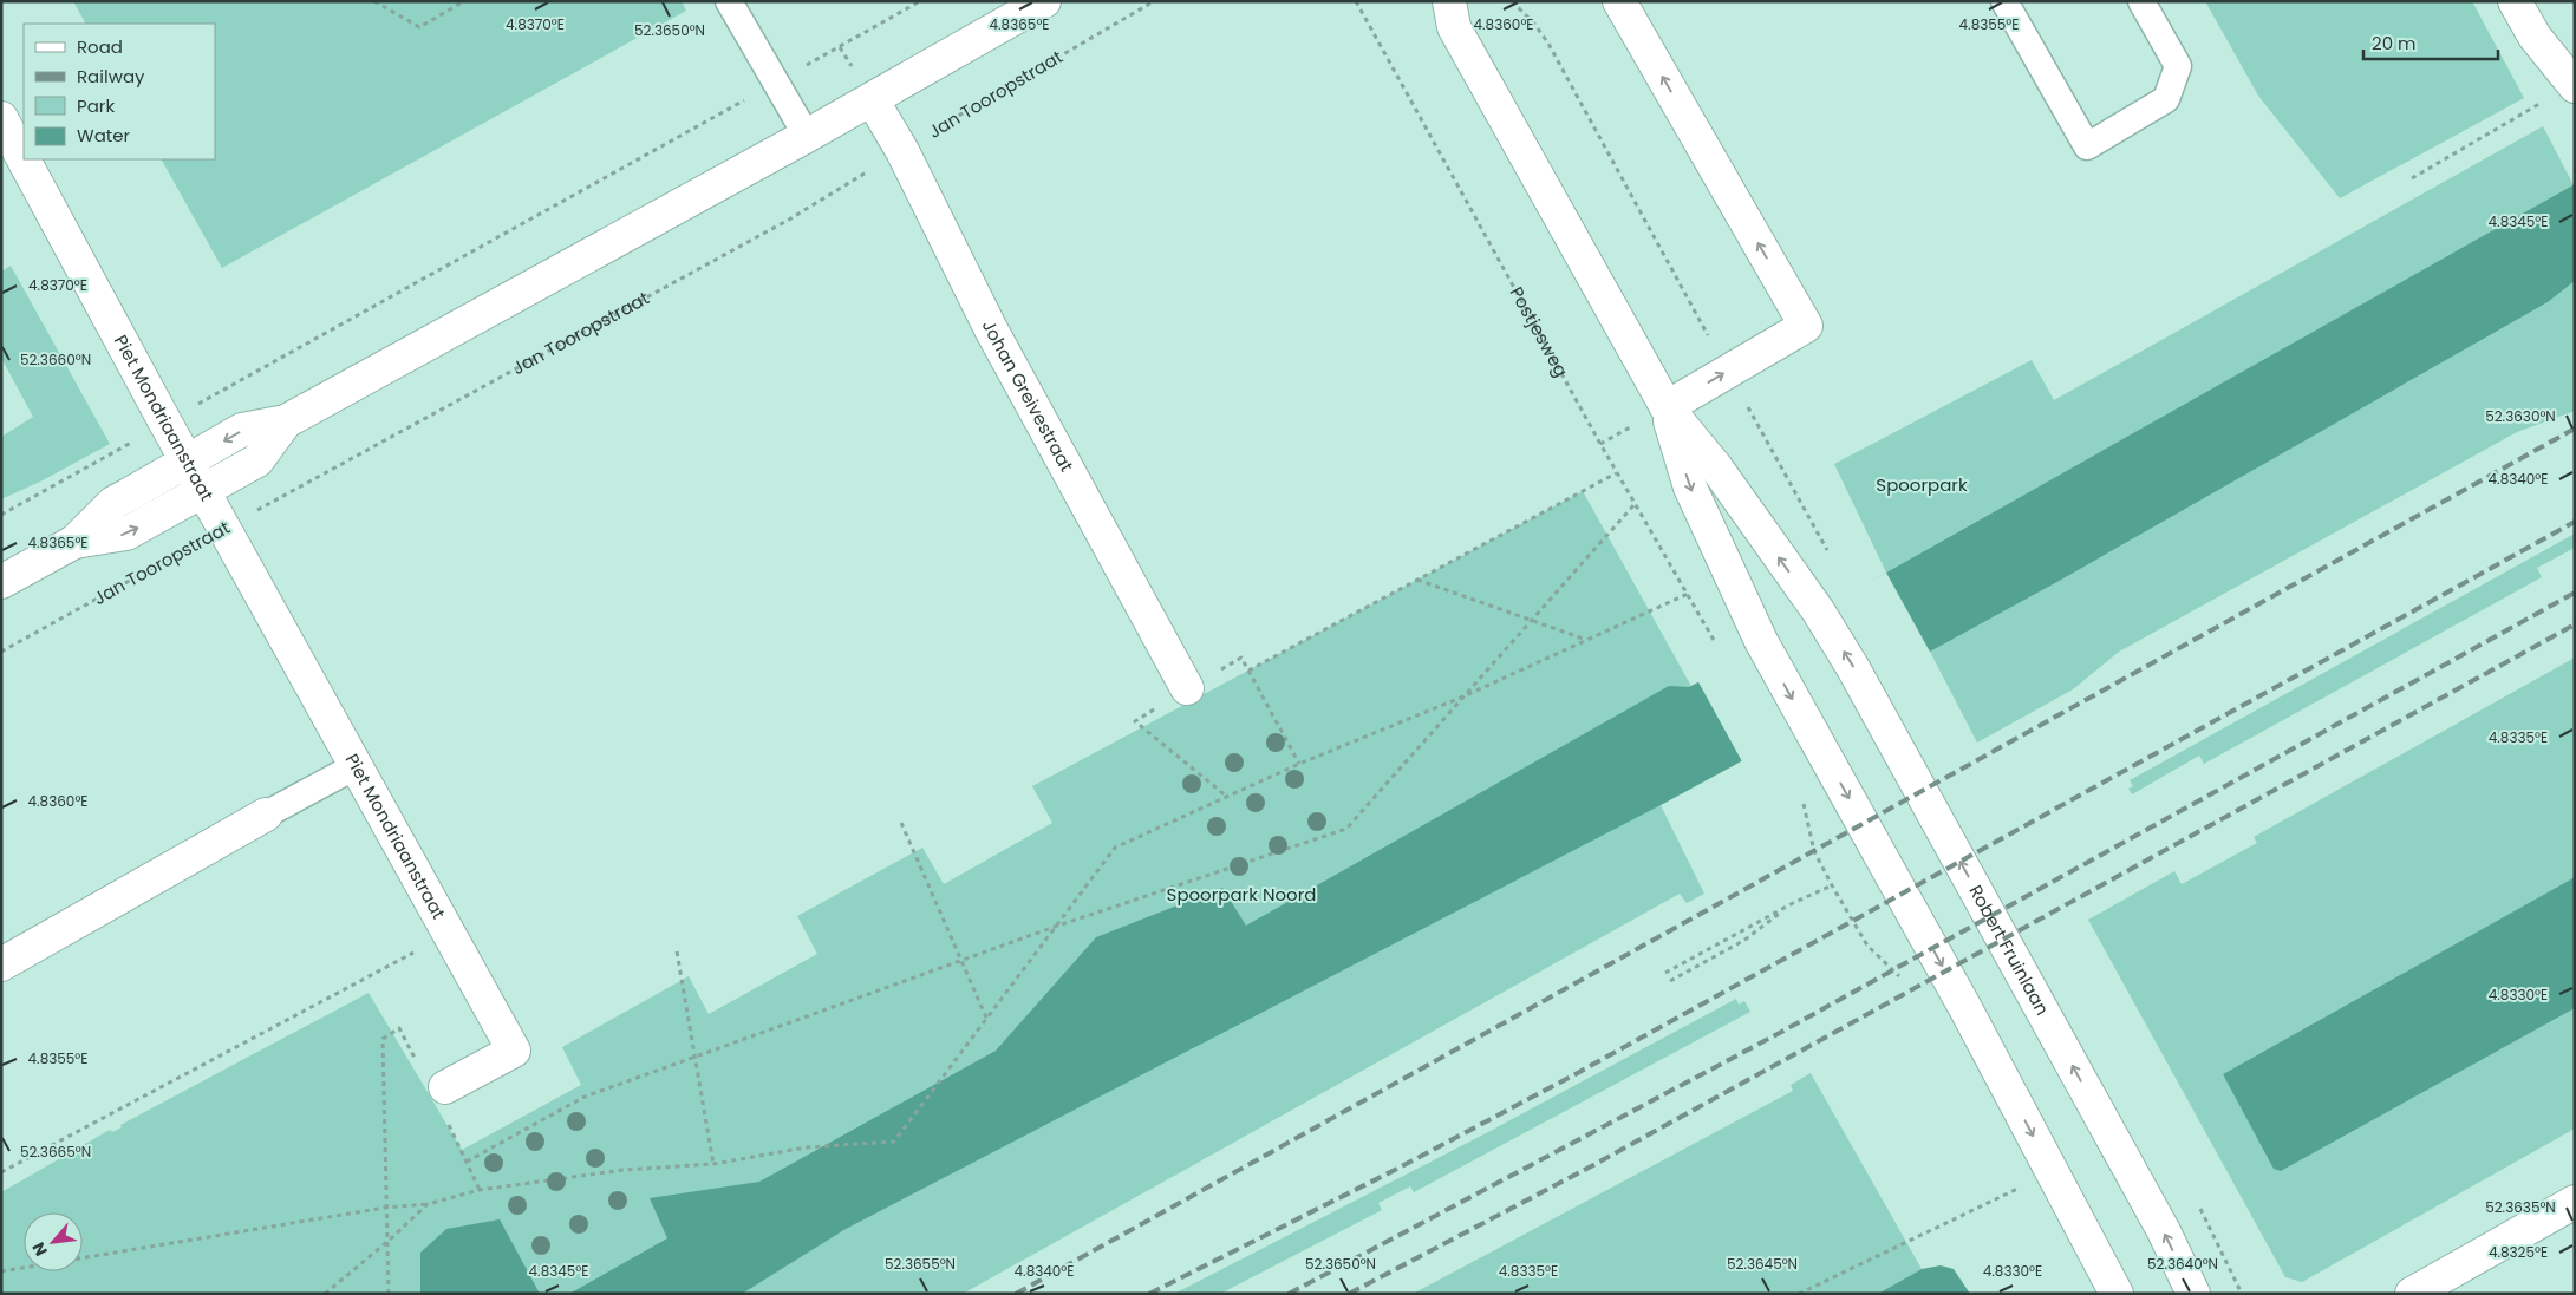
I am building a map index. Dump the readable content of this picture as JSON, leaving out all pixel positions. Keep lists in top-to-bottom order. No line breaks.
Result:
{"streets":{"street":["Johan Greivestraat","Piet Mondriaanstraat","Robert Fruinlaan"],"path":["Jan Tooropstraat","Postjesweg"]},"crossings":[["Jan Tooropstraat","Johan Greivestraat"],["Jan Tooropstraat","Piet Mondriaanstraat"]],"parks":["Spoorpark","Spoorpark Noord"],"legend":["Road","Railway","Park","Water"],"scale_bar":"20 m","north":"bottom left","coordinates":["4.8365°E","4.8360°E","4.8355°E","4.8370°E","52.3650°N","4.8345°E","52.3660°N","52.3630°N","4.8340°E","4.8335°E","4.8330°E","52.3665°N","52.3635°N","4.8325°E","52.3655°N","52.3645°N","52.3640°N"]}
